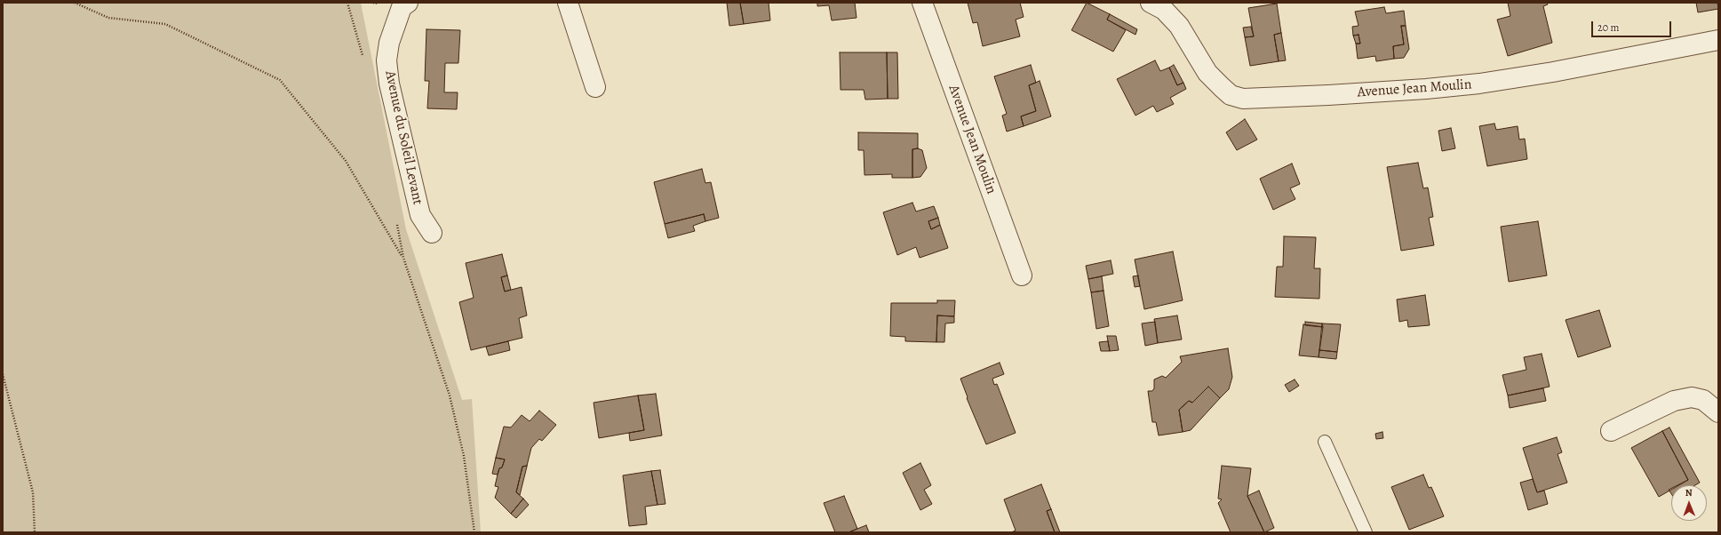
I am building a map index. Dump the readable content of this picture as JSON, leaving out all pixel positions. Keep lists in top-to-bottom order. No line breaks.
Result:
{"streets":{"street":["Avenue Jean Moulin","Avenue du Soleil Levant"]},"scale_bar":"20 m","north":"top"}
